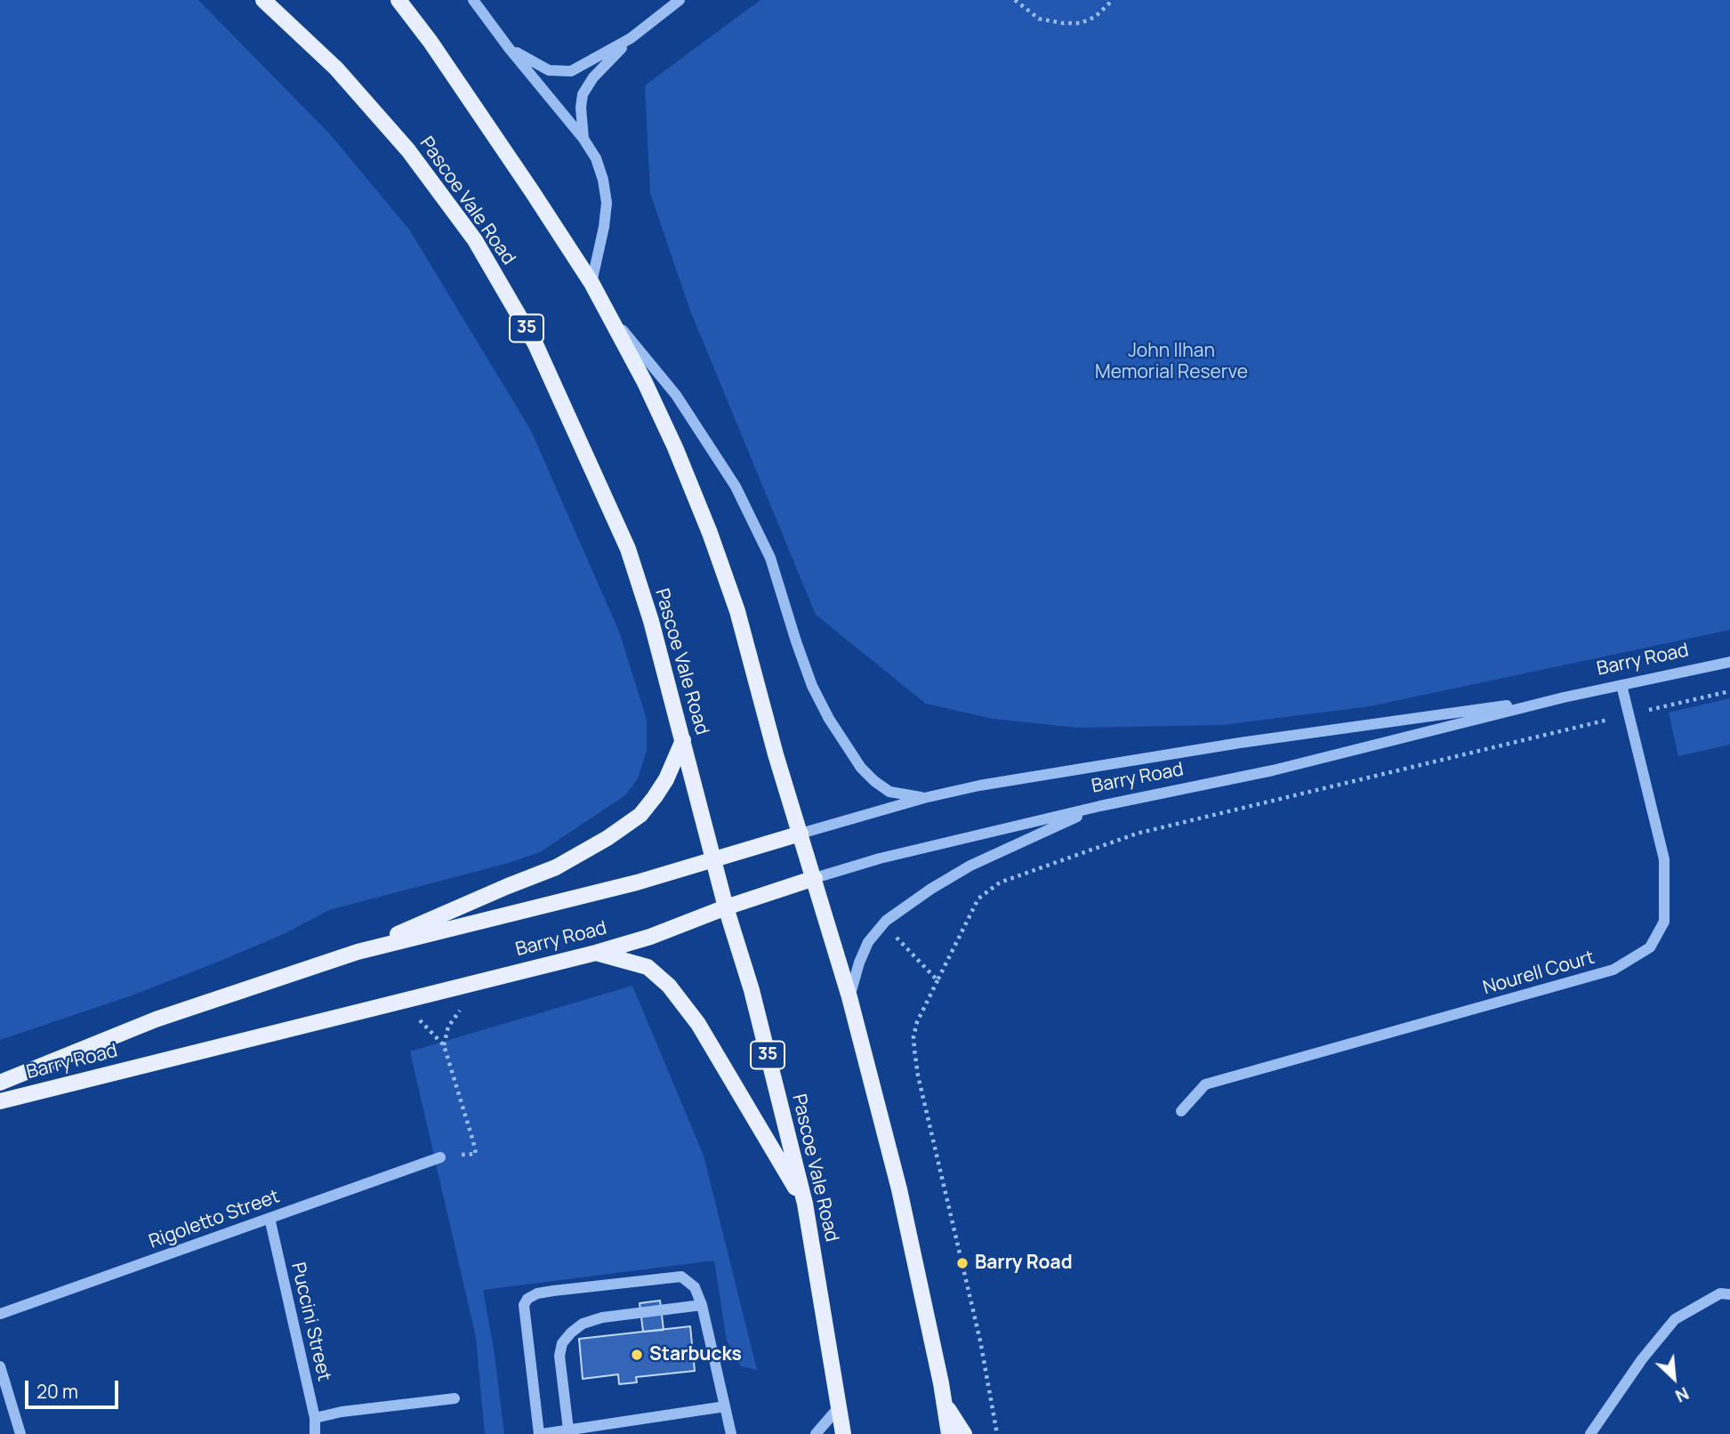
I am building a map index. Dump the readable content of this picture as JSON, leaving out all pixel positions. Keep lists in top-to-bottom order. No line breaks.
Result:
{"streets":{"main road":["Pascoe Vale Road","35","Barry Road"],"street":["Nourell Court","Rigoletto Street","Puccini Street"]},"crossings":[["Pascoe Vale Road","Barry Road"],["Barry Road","Nourell Court"],["Rigoletto Street","Puccini Street"]],"parks":["John Ilhan Memorial Reserve"],"places":["Barry Road","Starbucks"],"scale_bar":"20 m","north":"bottom right"}
